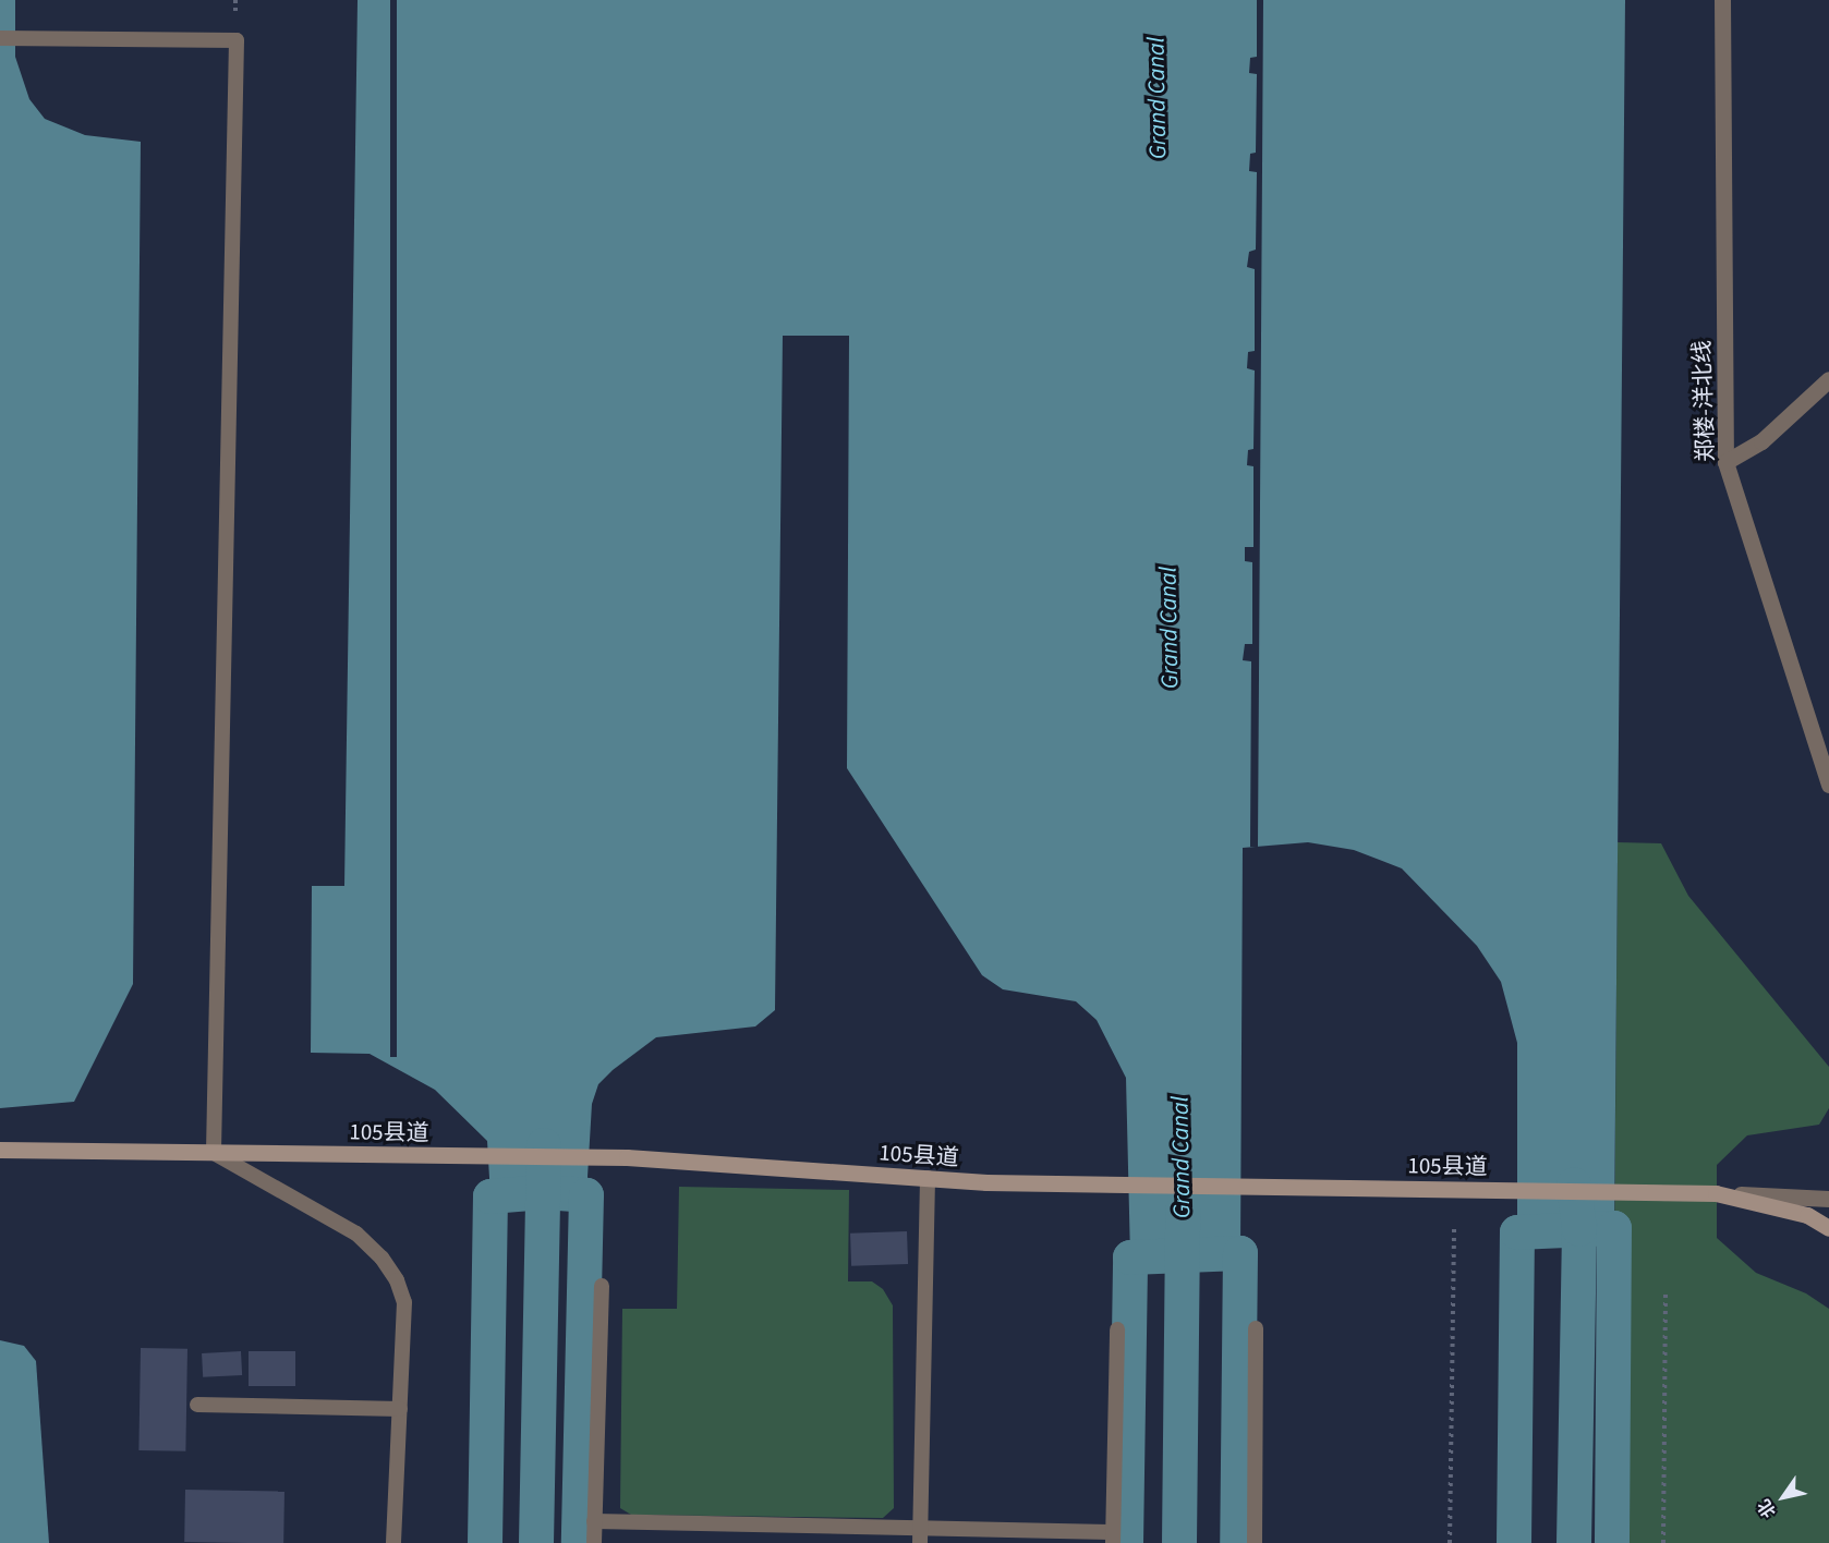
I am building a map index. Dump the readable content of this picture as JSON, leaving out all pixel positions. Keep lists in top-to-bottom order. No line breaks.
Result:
{"streets":{"main road":["105县道"],"street":["郑楼-洋北线"]},"water":["Grand Canal"],"north":"bottom left"}
